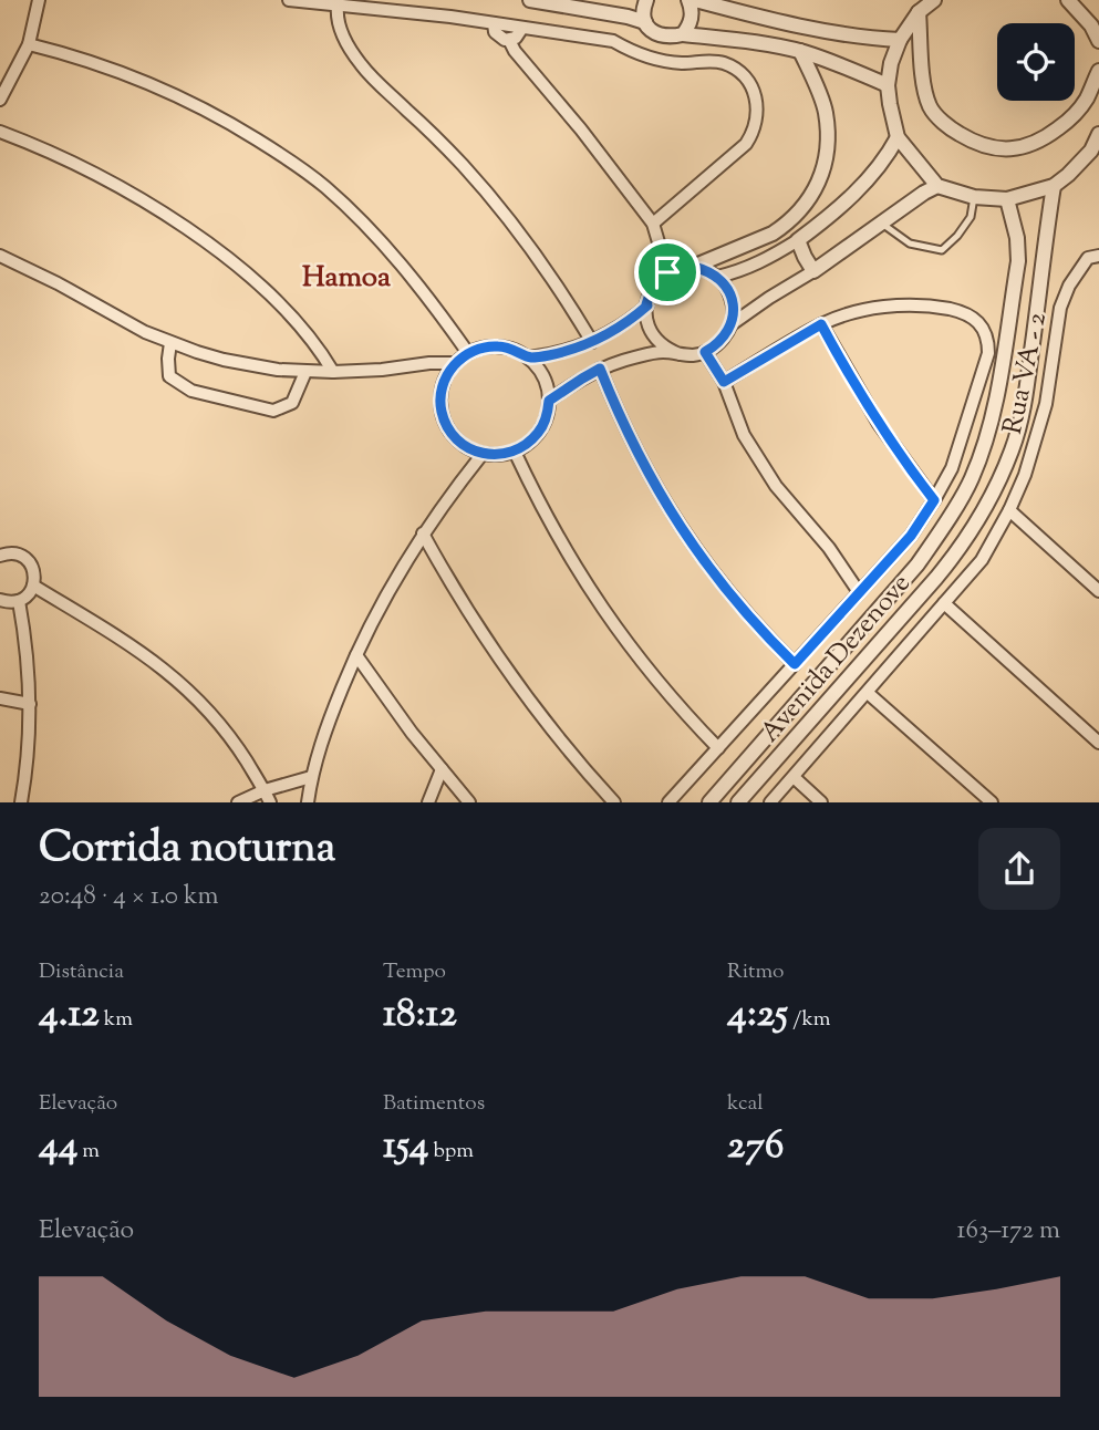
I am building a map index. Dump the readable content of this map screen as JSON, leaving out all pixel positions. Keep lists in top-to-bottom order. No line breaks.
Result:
{"streets":{"street":["Rua VA - 2","Avenida Dezenove"]},"districts":["Hamoa"],"page":{"heading":["Corrida noturna","20:48 · 4 × 1.0 km"],"stats":[["Distância","4.12 km"],["Tempo","18:12"],["Ritmo","4:25 /km"],["Elevação","44 m"],["Batimentos","154 bpm"],["kcal","276"]],"chart":["Elevação","163–172 m"]}}
